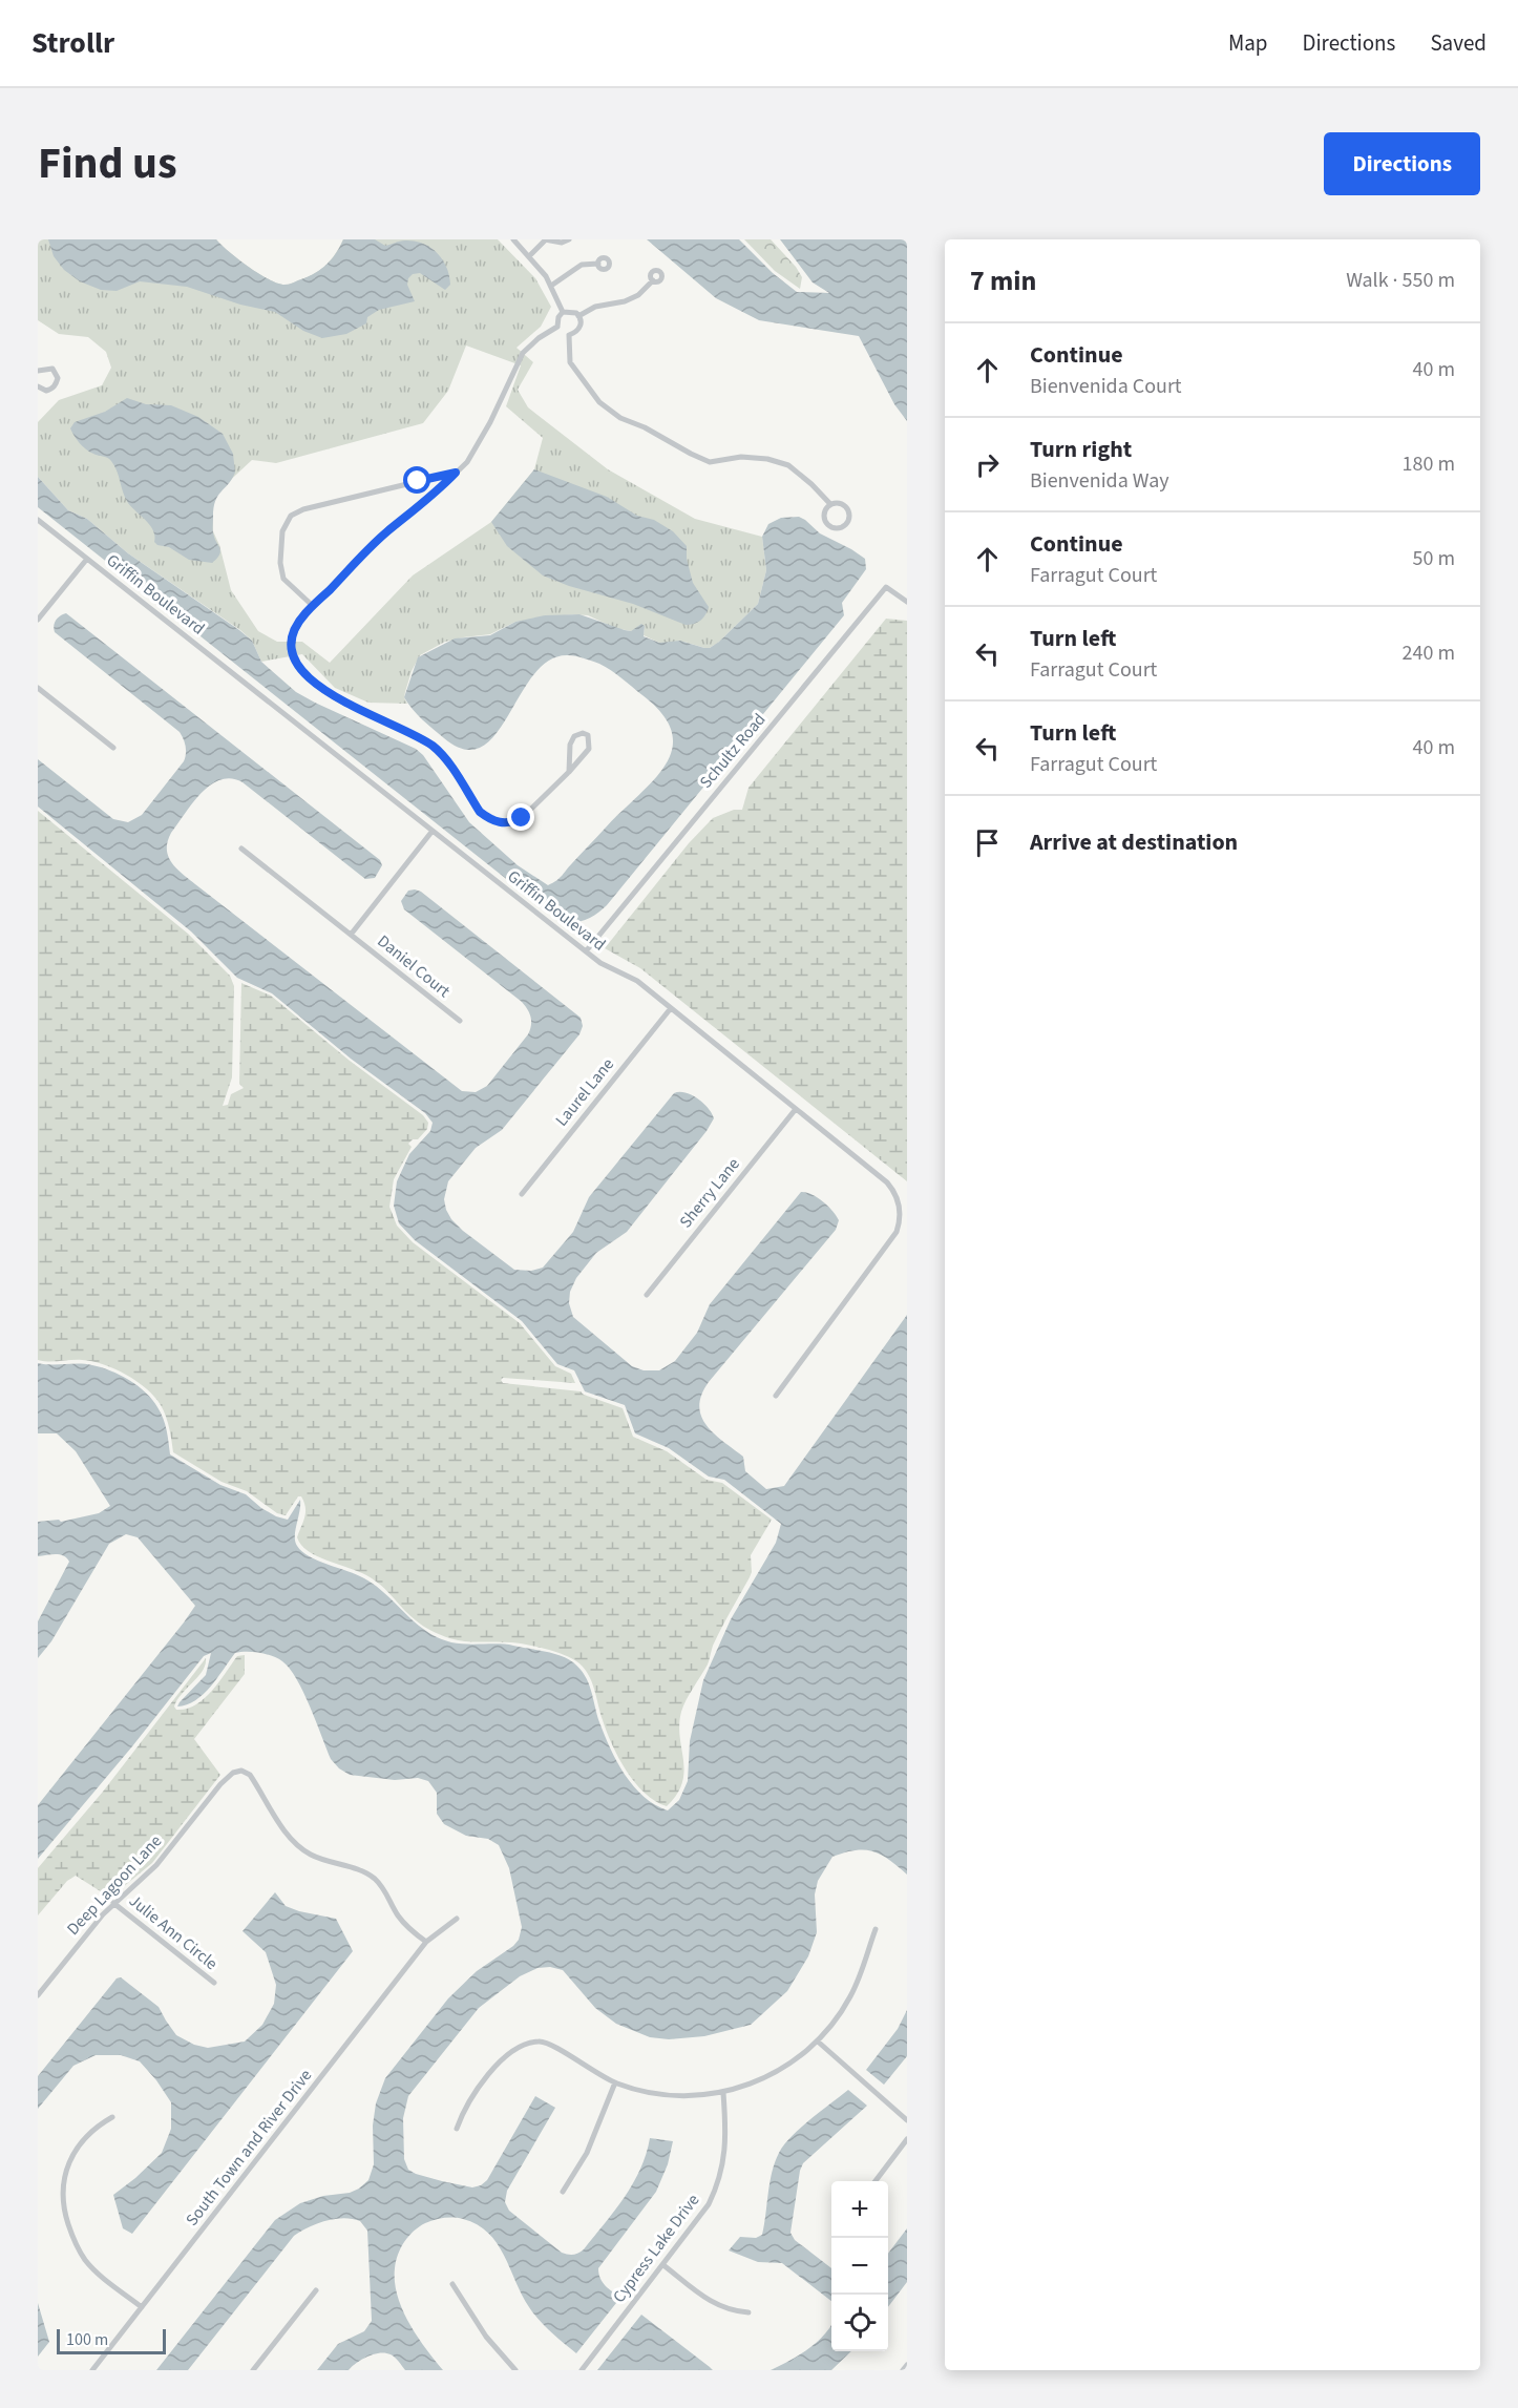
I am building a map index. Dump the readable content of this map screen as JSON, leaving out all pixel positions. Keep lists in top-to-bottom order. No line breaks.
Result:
{"streets":{"street":["Griffin Boulevard","Schultz Road","Daniel Court","Laurel Lane","Sherry Lane","Deep Lagoon Lane","Julie Ann Circle","South Town and River Drive","Cypress Lake Drive"]},"crossings":[["Griffin Boulevard","Schultz Road"],["Griffin Boulevard","Daniel Court"],["Griffin Boulevard","Laurel Lane"],["Griffin Boulevard","Sherry Lane"],["Deep Lagoon Lane","Julie Ann Circle"],["Deep Lagoon Lane","South Town and River Drive"]],"scale_bar":"100 m","page":{"header":"Strollr","nav":["Map","Directions","Saved"],"title":"Find us","buttons":"Directions","heading":["7 min","Walk · 550 m"],"list":[["Continue","Bienvenida Court","40 m"],["Turn right","Bienvenida Way","180 m"],["Continue","Farragut Court","50 m"],["Turn left","Farragut Court","240 m"],["Turn left","Farragut Court","40 m"],"Arrive at destination"],"map_buttons":["+","−"],"scale":"100 m"}}
